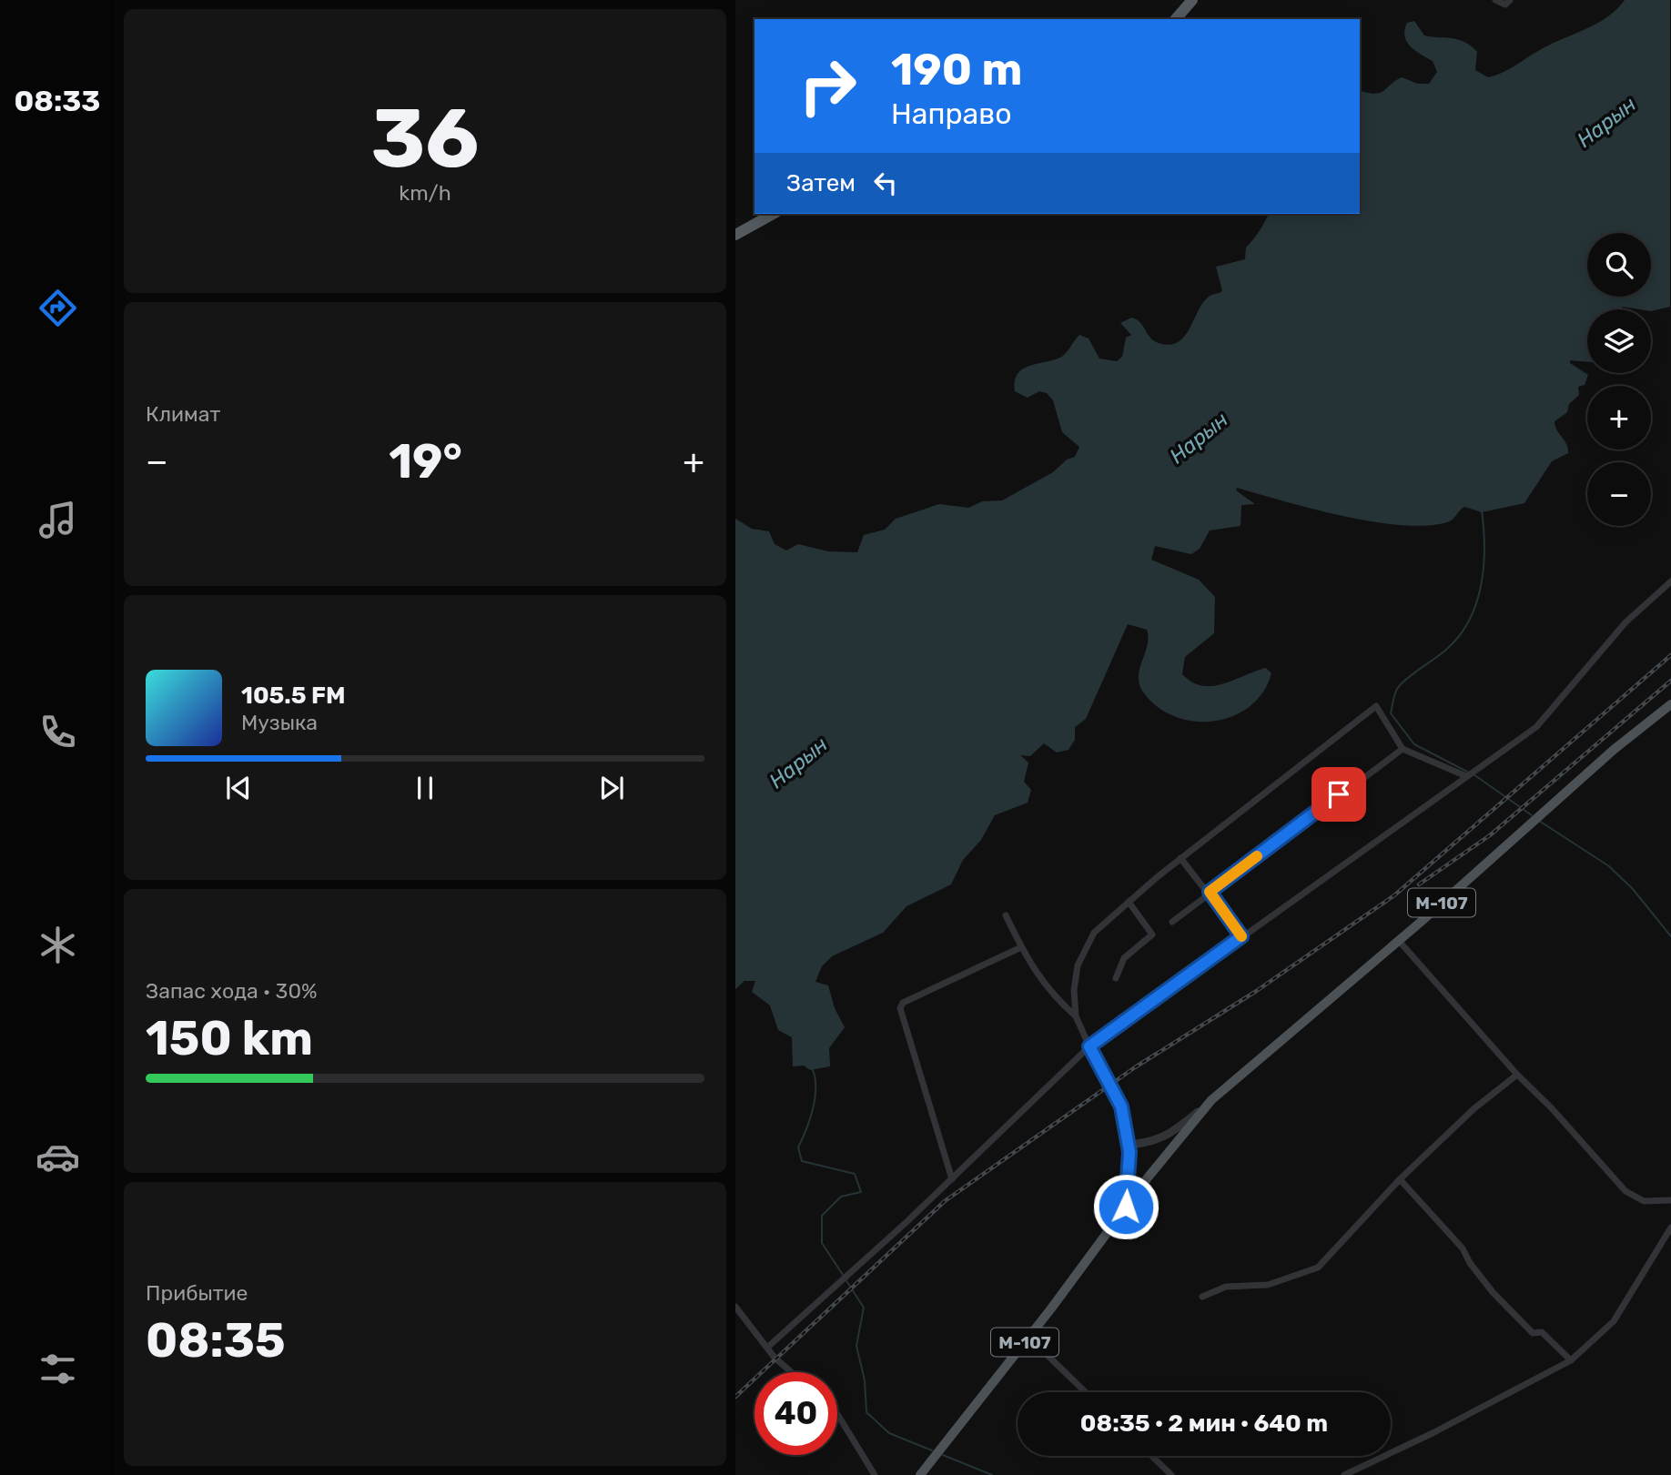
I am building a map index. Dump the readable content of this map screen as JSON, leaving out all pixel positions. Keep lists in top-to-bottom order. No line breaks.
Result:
{"streets":{"main road":["М-107"]},"water":["Нарын"],"page":{"tabs":"08:33","tile":[["36","km/h"],"Климат",["Запас хода · 30%","150 km"],["Прибытие","08:35"]],"turn":["190 m","Направо"],"then":"Затем","map_buttons":["+","−"],"heat":["−","19°","+"],"song":["105.5 FM","Музыка"],"limit":"40","trip":"08:35 · 2 мин · 640 m"}}
